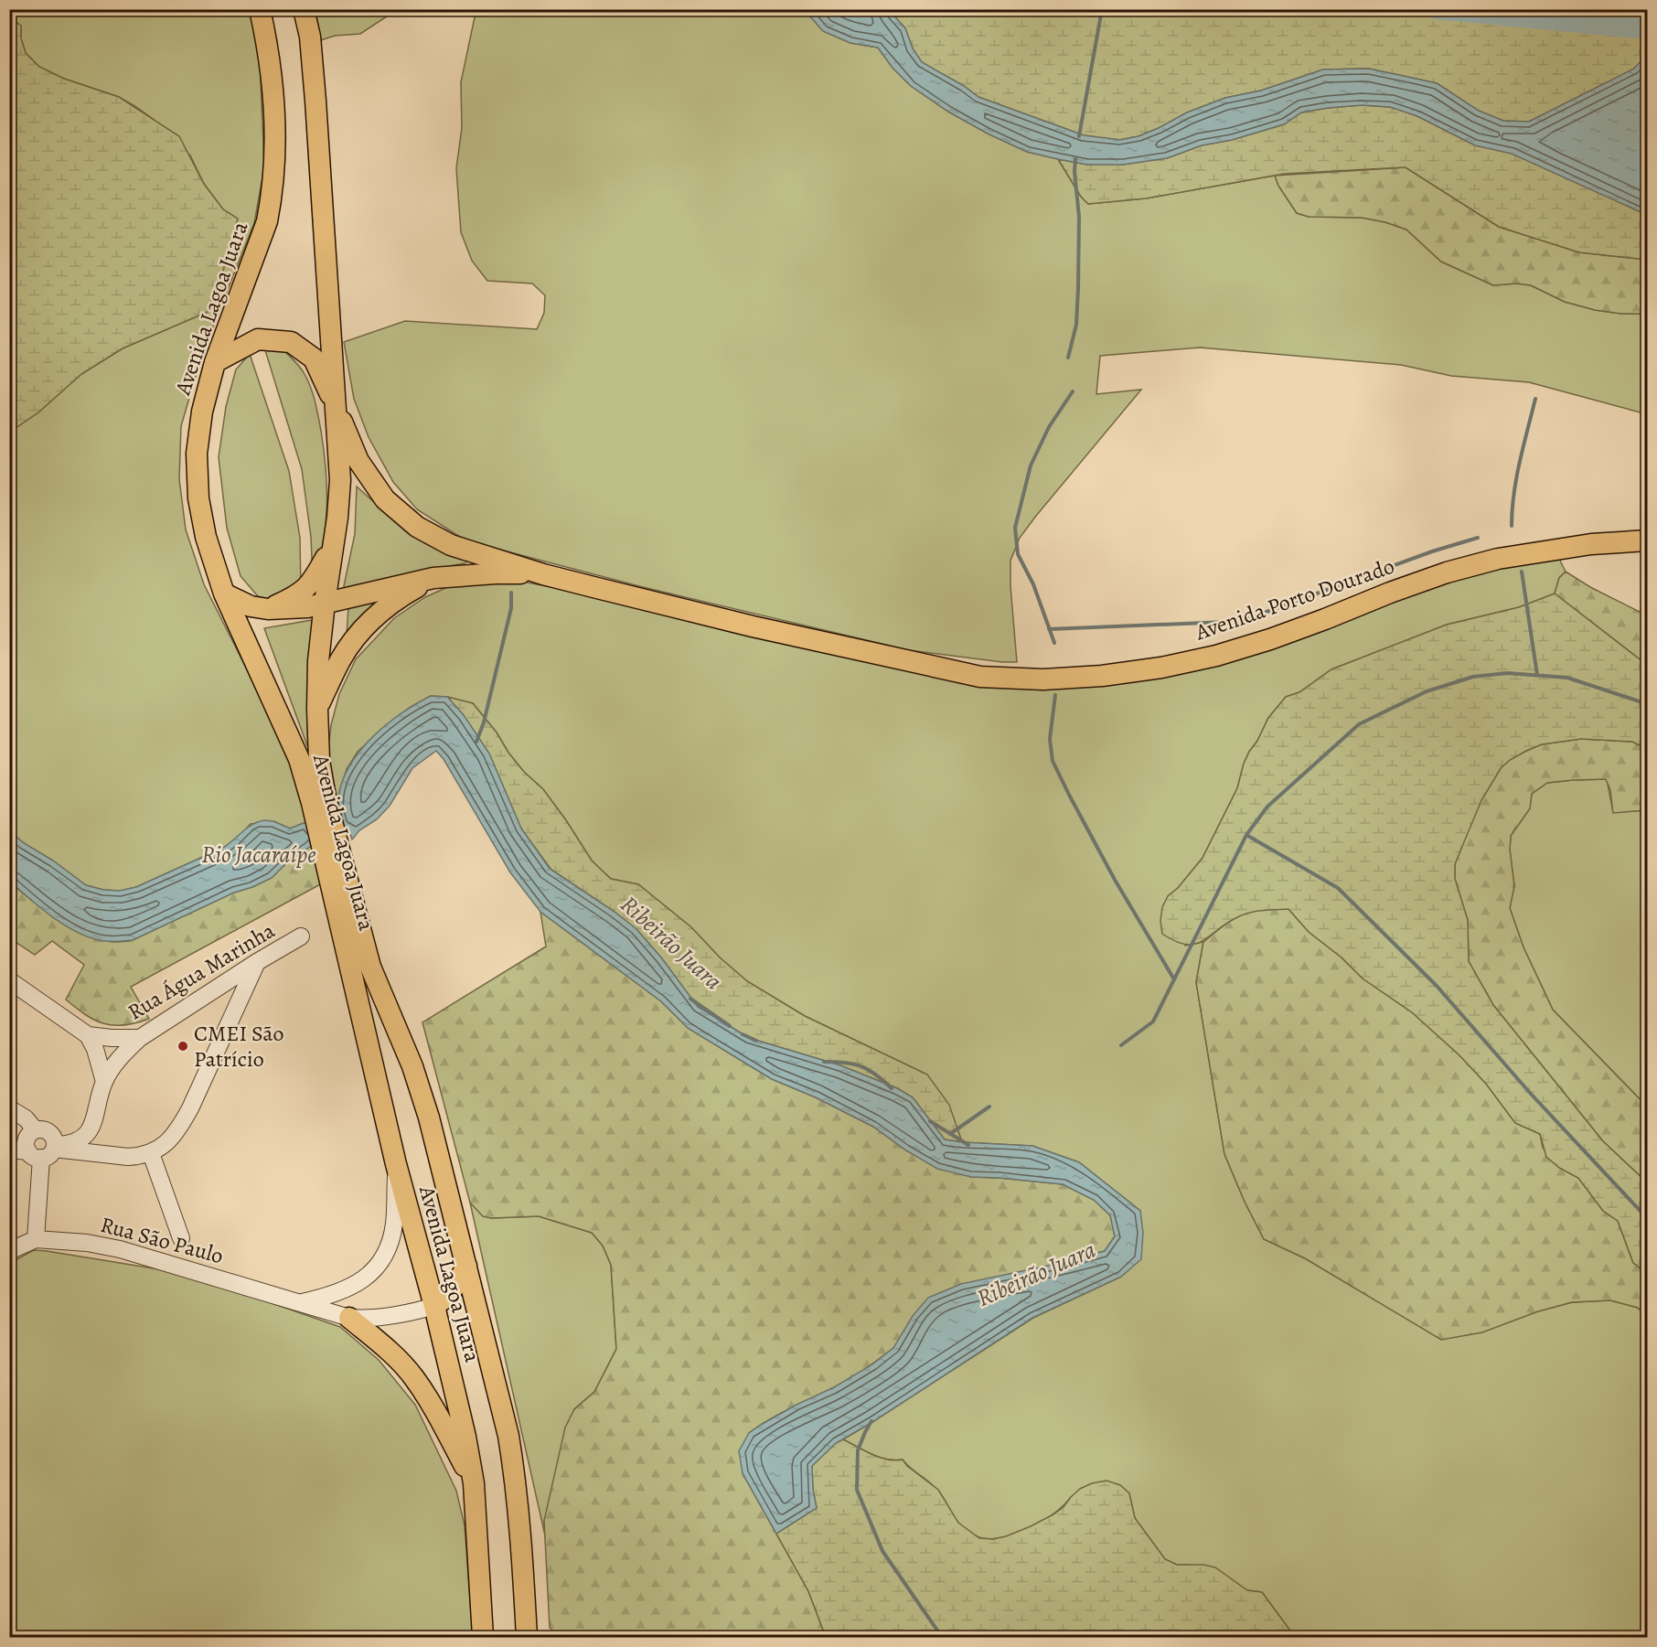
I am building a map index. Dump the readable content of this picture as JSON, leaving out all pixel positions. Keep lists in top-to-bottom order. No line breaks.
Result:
{"streets":{"main road":["Avenida Lagoa Juara","Avenida Porto Dourado"],"street":["Rua Água Marinha","Rua São Paulo"]},"crossings":[["Avenida Lagoa Juara","Rua São Paulo"]],"water":["Rio Jacaraípe","Ribeirão Juara"],"places":["CMEI São Patrício"]}
